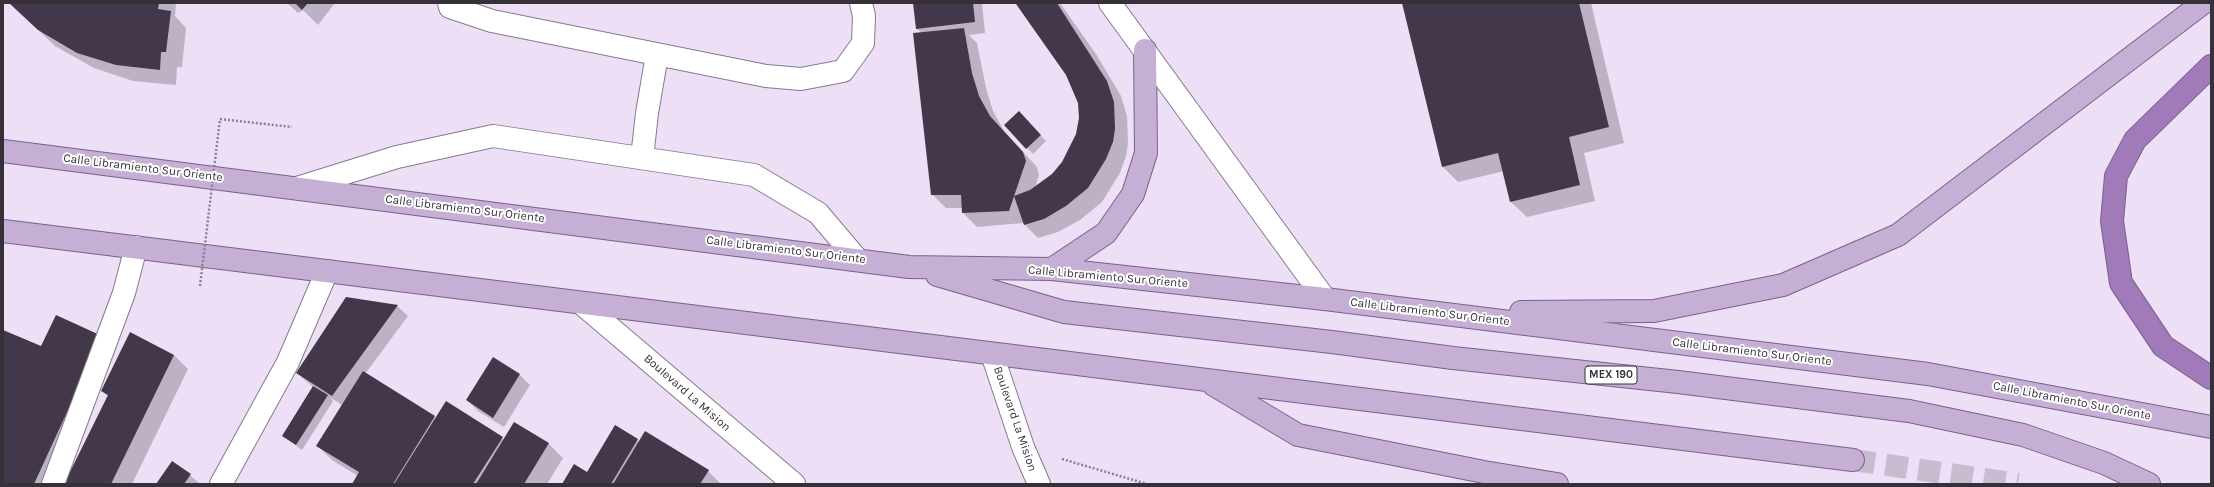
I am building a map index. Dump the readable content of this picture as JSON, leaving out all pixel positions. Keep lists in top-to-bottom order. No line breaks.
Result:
{"streets":{"main road":["Calle Libramiento Sur Oriente","MEX 190"],"street":["Boulevard La Mision"]},"crossings":[["Calle Libramiento Sur Oriente","MEX 190"]]}
